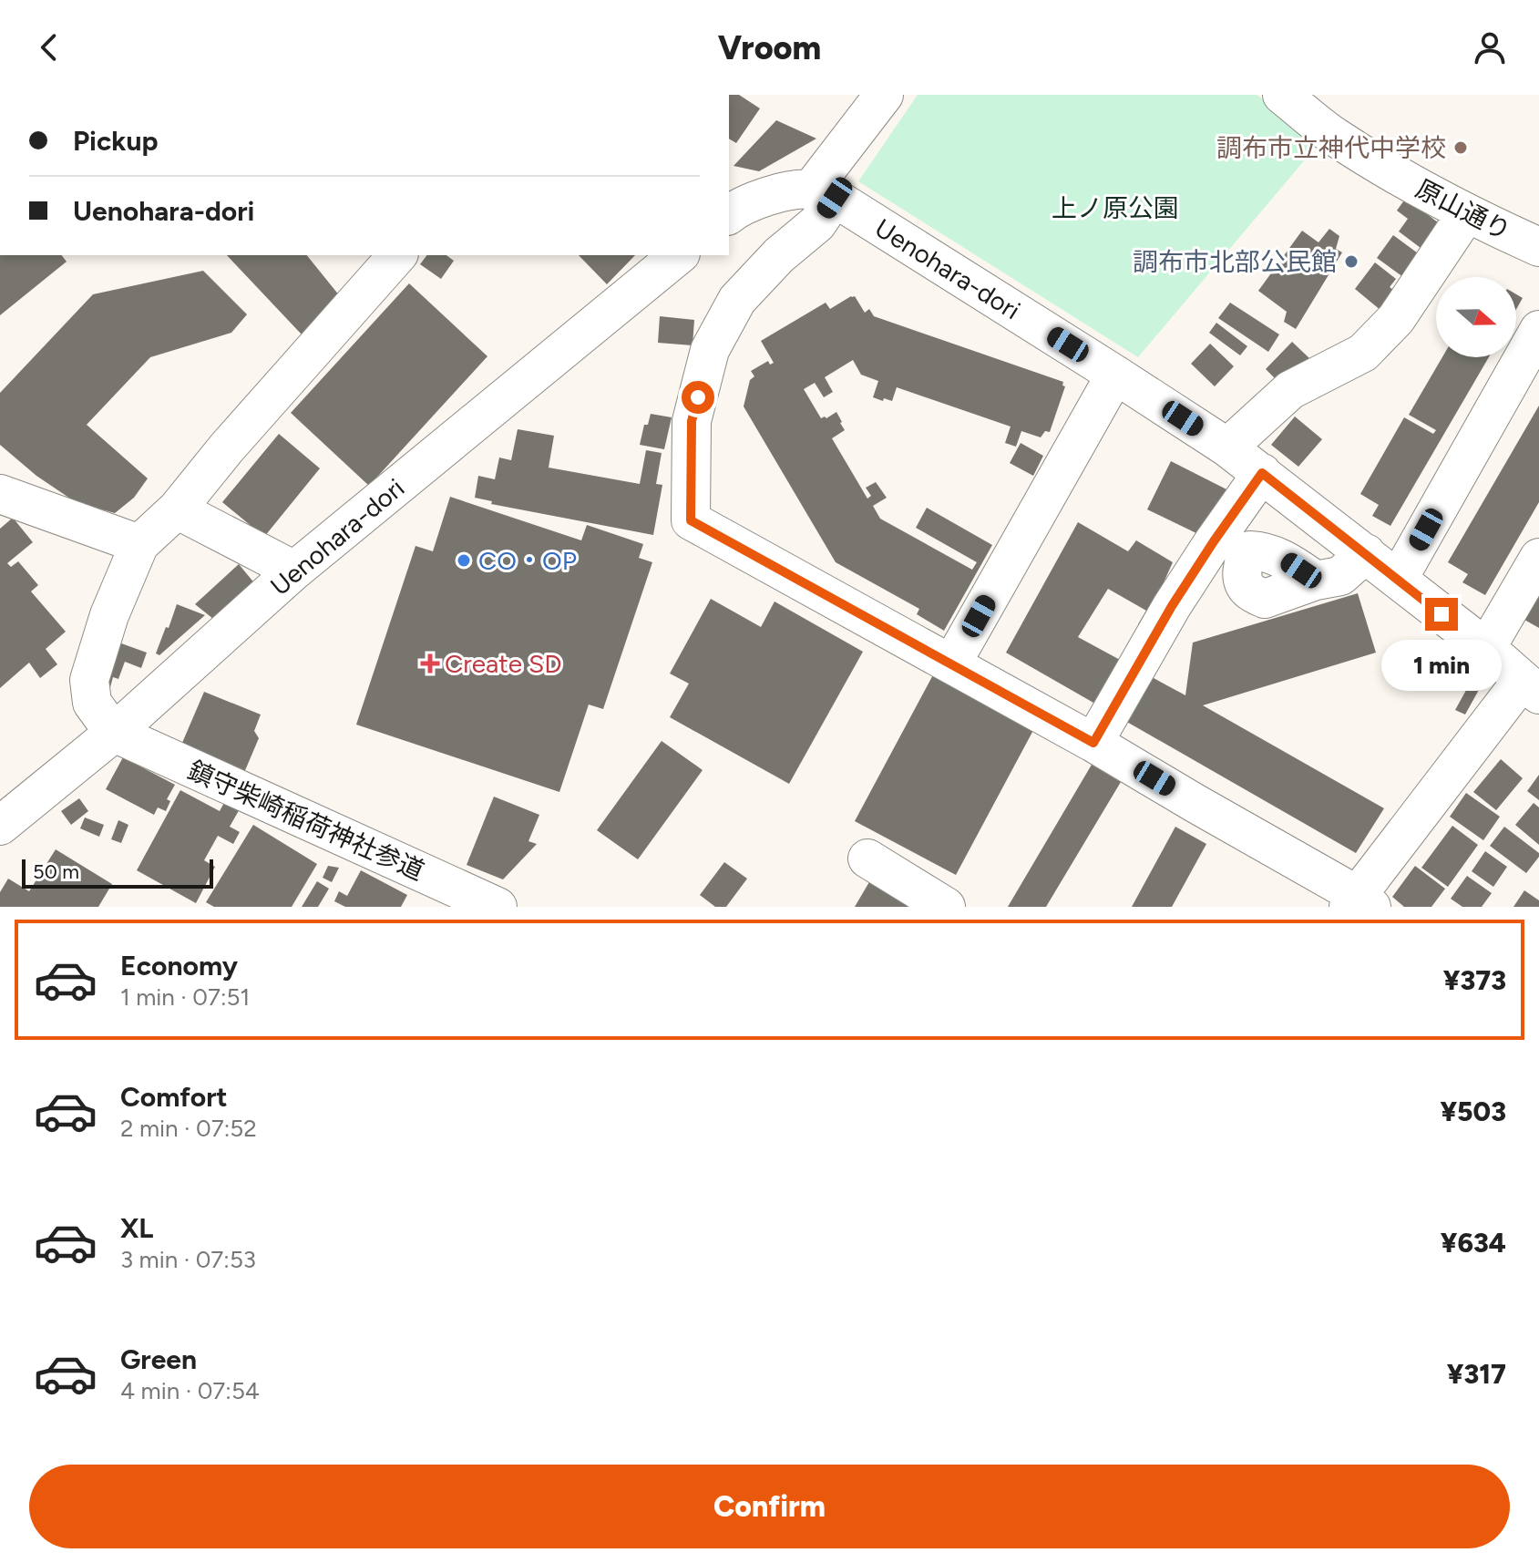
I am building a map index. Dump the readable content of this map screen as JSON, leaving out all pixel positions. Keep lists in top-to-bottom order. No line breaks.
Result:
{"streets":{"street":["原山通り","Uenohara-dori","鎮守柴崎稲荷神社参道"]},"crossings":[["Uenohara-dori","鎮守柴崎稲荷神社参道"]],"parks":["上ノ原公園"],"places":{"other":["調布市立神代中学校","調布市北部公民館","CO・OP"],"health":["Create SD"]},"scale_bar":"50 m","north":"right","page":{"header":"Vroom","banner":["Pickup","Uenohara-dori"],"bubble":"1 min","scale":"50 m","list":[{"name":"Economy","note":"1 min · 07:51","value":"¥373"},{"name":"Comfort","note":"2 min · 07:52","value":"¥503"},{"name":"XL","note":"3 min · 07:53","value":"¥634"},{"name":"Green","note":"4 min · 07:54","value":"¥317"}],"buttons":"Confirm"}}
